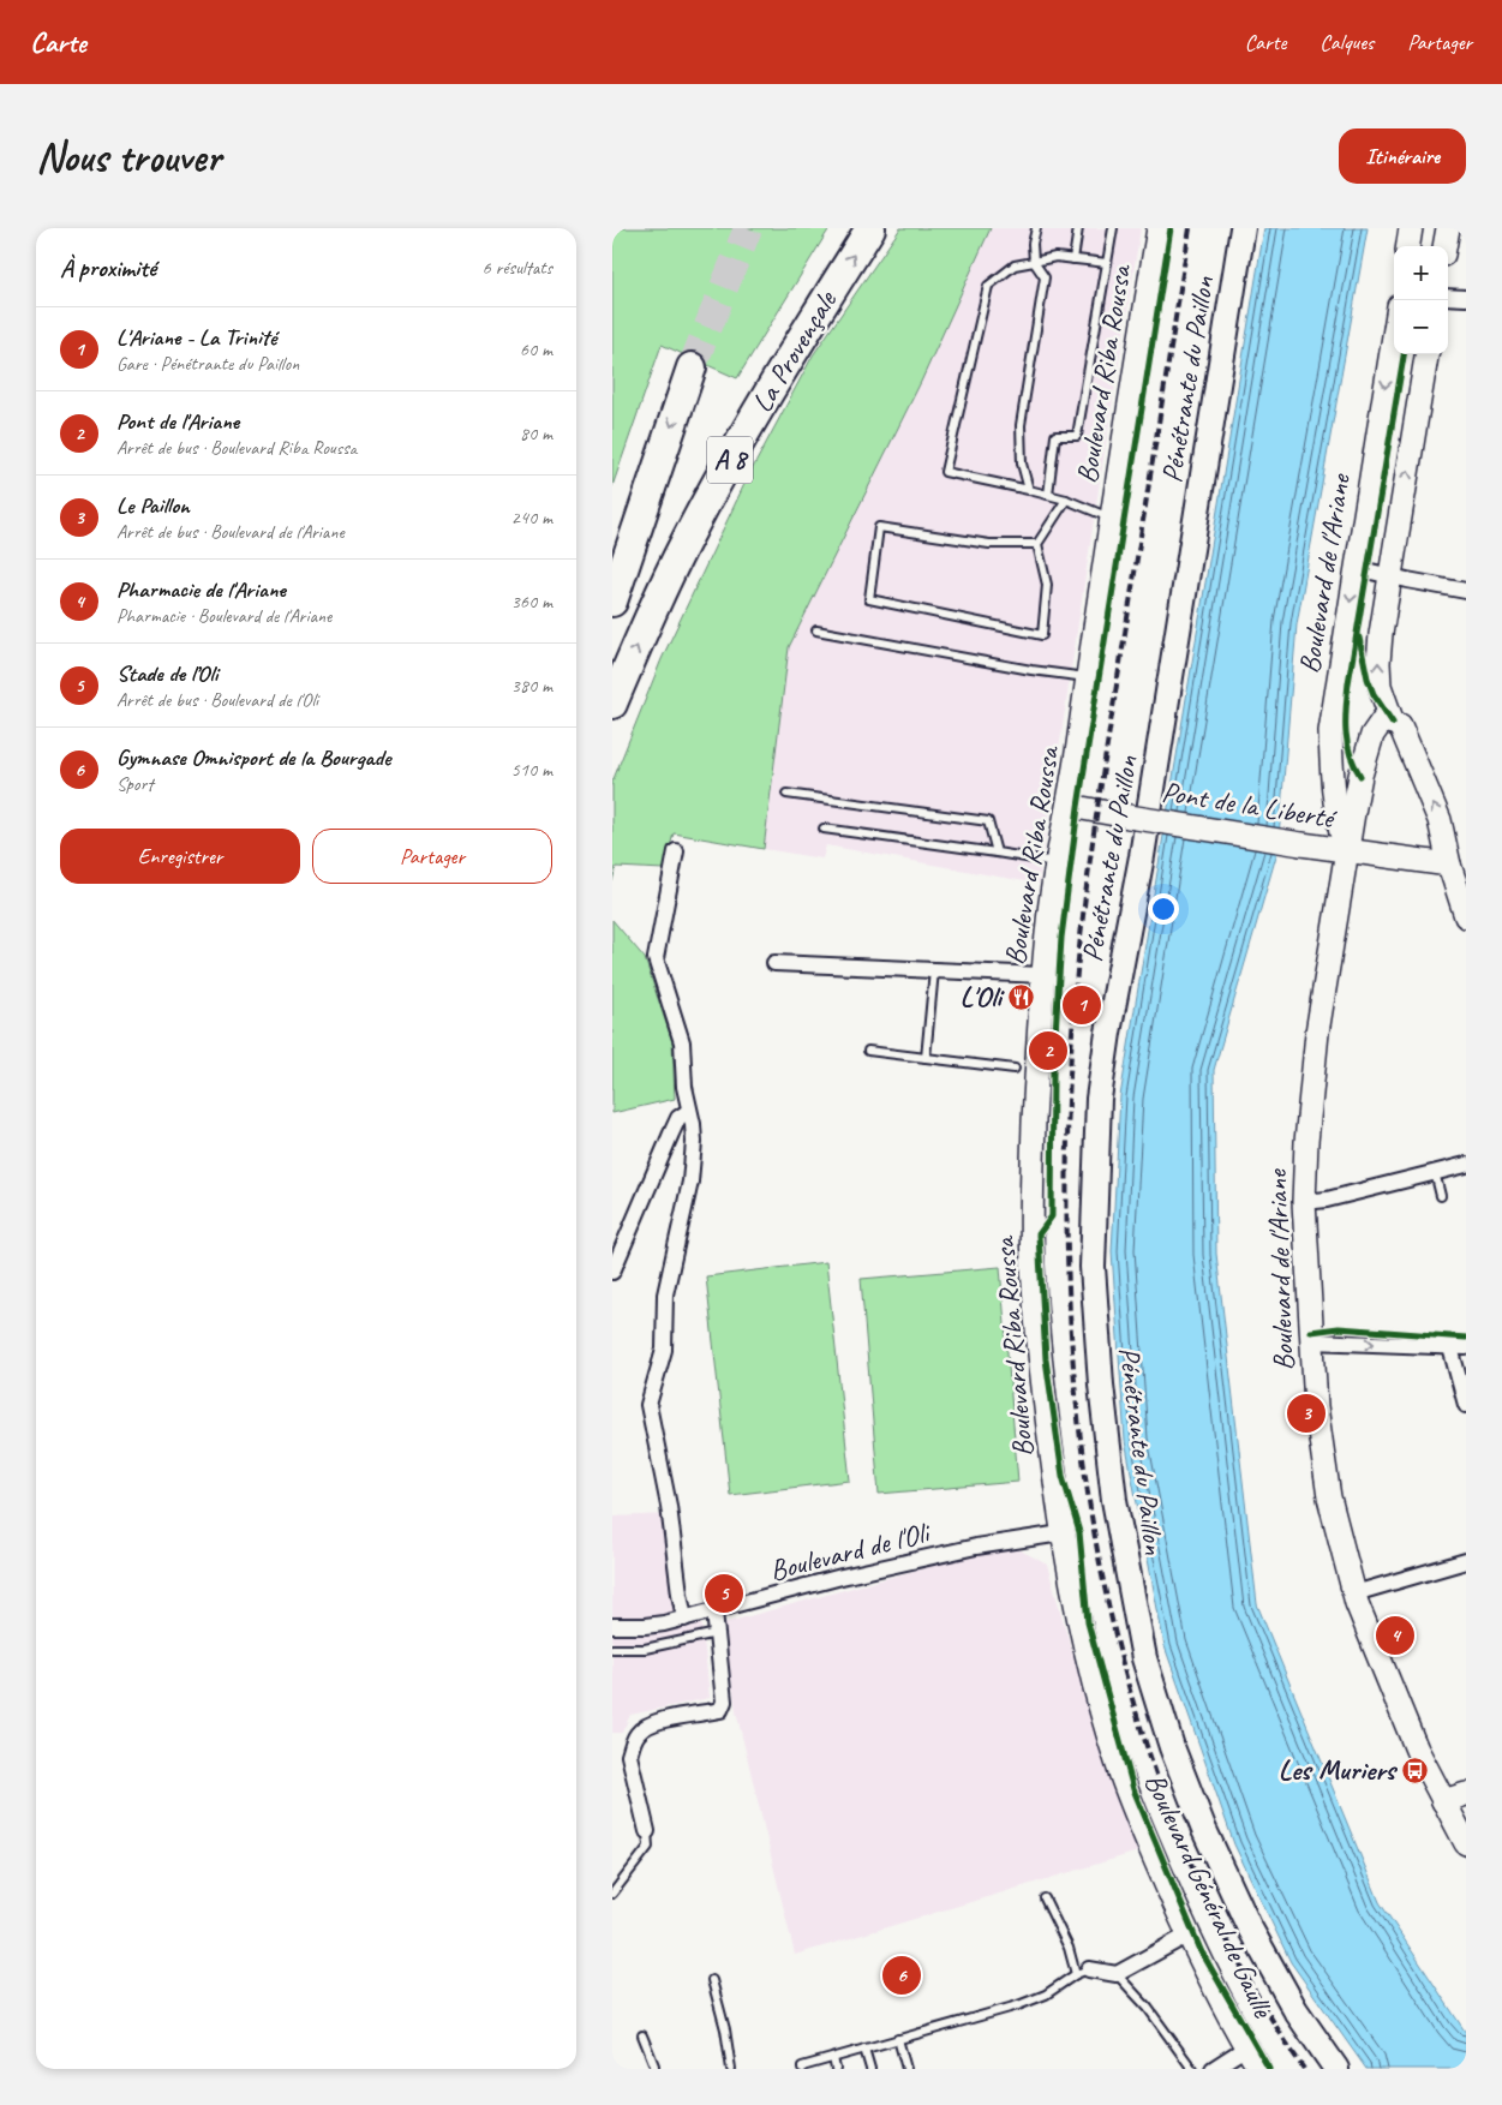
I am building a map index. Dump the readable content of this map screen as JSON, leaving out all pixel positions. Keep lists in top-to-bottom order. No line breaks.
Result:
{"streets":{"highway":["La Provençale","A 8"],"main road":["Pénétrante du Paillon"],"street":["Boulevard Riba Roussa","Boulevard de l'Ariane","Pont de la Liberté","Boulevard de l'Oli","Boulevard Général de Gaulle"]},"crossings":[["Boulevard Riba Roussa","Pont de la Liberté"],["Boulevard Riba Roussa","Boulevard de l'Oli"],["Boulevard Riba Roussa","Boulevard Général de Gaulle"],["Boulevard de l'Ariane","Pont de la Liberté"],["Boulevard de l'Oli","Boulevard Général de Gaulle"]],"places":{"restaurant":["L'Oli"],"bus stop":["Les Muriers"]},"page":{"header":"Carte","nav":["Carte","Calques","Partager"],"buttons":["Itinéraire",["Enregistrer","Partager"]],"title":"Nous trouver","heading":["À proximité","6 résultats"],"map_buttons":["+","−"],"list":[{"mark":"1","name":"L'Ariane - La Trinité","note":"Gare · Pénétrante du Paillon","value":"60 m"},{"mark":"2","name":"Pont de l'Ariane","note":"Arrêt de bus · Boulevard Riba Roussa","value":"80 m"},{"mark":"3","name":"Le Paillon","note":"Arrêt de bus · Boulevard de l'Ariane","value":"240 m"},{"mark":"4","name":"Pharmacie de l'Ariane","note":"Pharmacie · Boulevard de l'Ariane","value":"360 m"},{"mark":"5","name":"Stade de l’Oli","note":"Arrêt de bus · Boulevard de l'Oli","value":"380 m"},{"mark":"6","name":"Gymnase Omnisport de la Bourgade","note":"Sport","value":"510 m"}],"pins":["1","2","3","5","4","6"]}}
